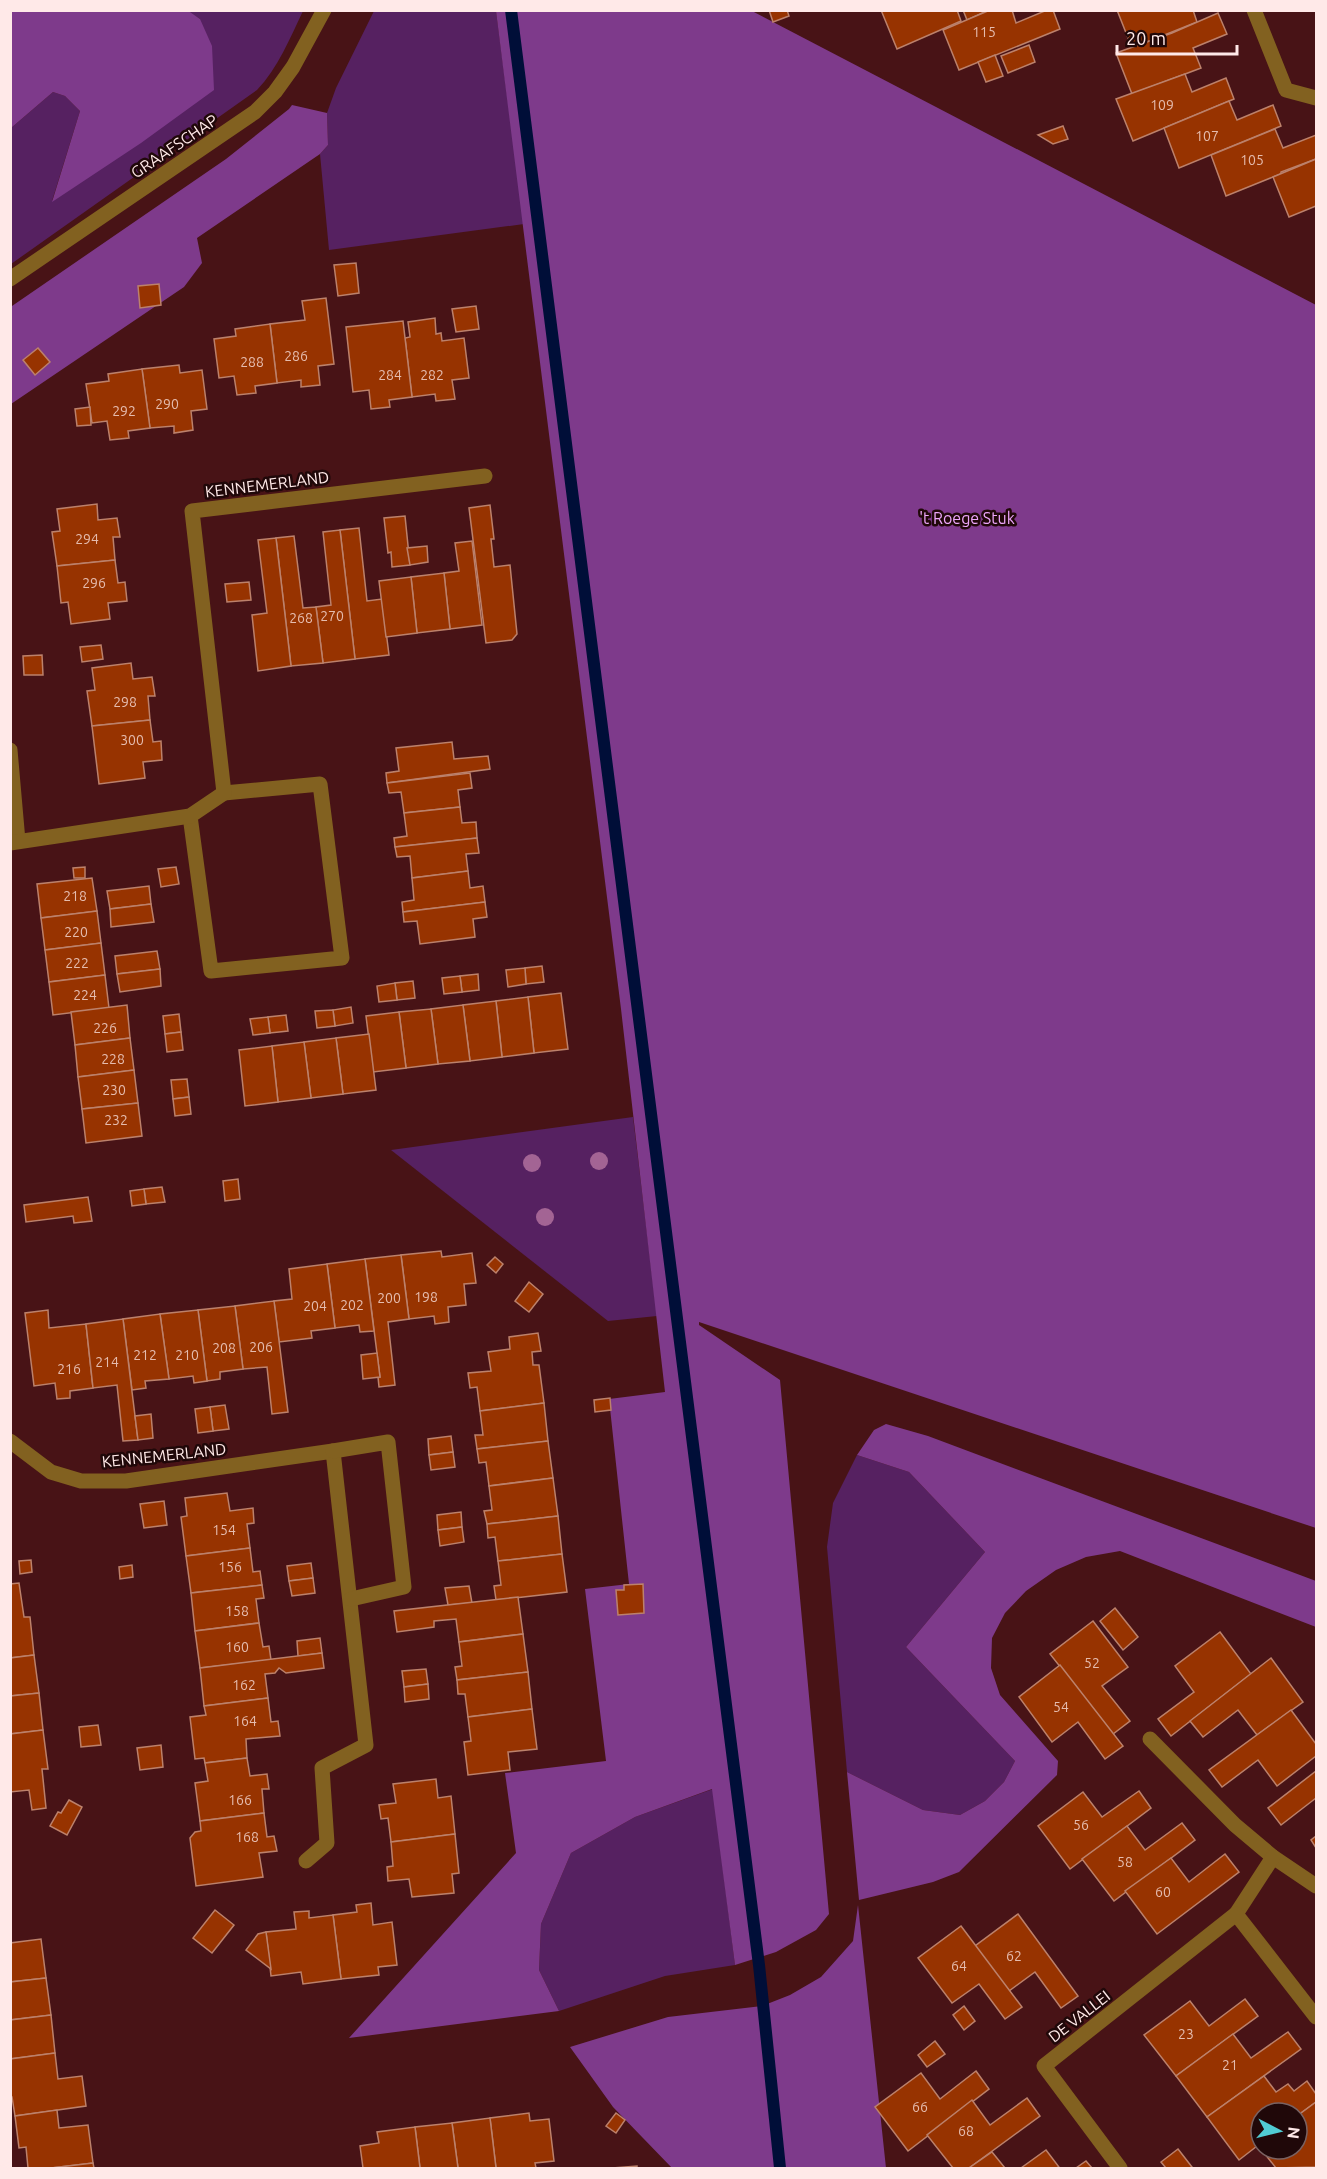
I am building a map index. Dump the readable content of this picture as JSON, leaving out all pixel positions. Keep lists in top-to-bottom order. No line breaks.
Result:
{"streets":{"street":["GRAAFSCHAP","KENNEMERLAND","DE VALLEI"]},"parks":["'t Roege Stuk"],"house_numbers":["115","109","107","105","286","288","284","282","290","292","294","296","270","268","298","300","218","220","222","224","226","228","230","232","198","200","202","204","206","208","212","210","214","216","154","156","158","160","52","162","54","164","166","56","168","58","60","62","64","23","21","66","68"],"scale_bar":"20 m","north":"right"}
